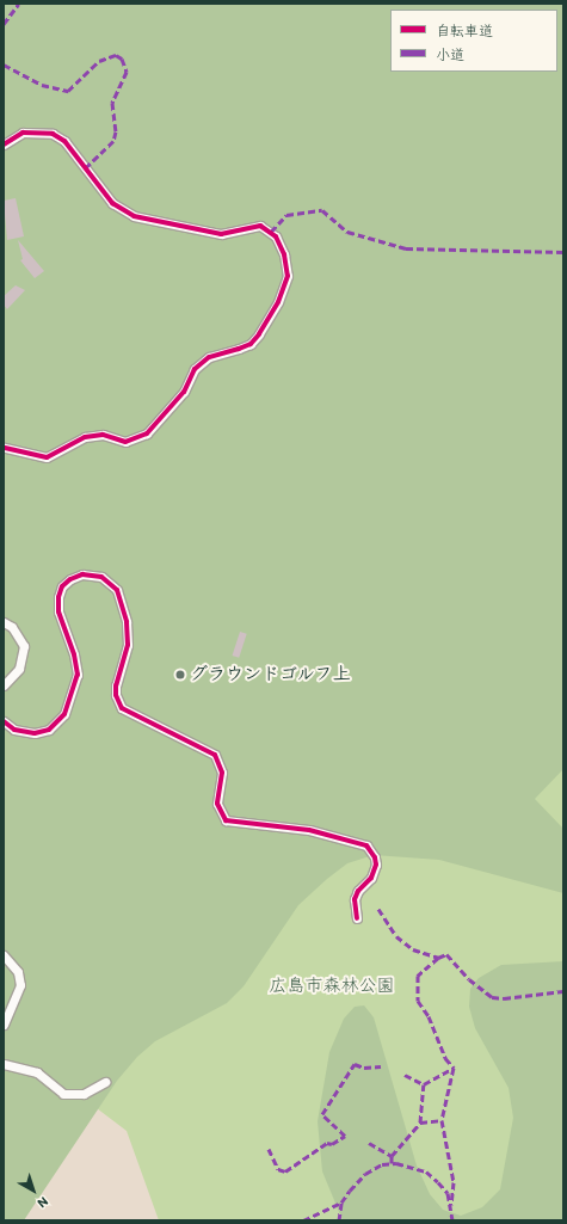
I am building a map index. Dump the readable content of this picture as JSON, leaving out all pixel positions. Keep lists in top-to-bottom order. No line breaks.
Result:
{"parks":["広島市森林公園"],"places":["グラウンドゴルフ上"],"legend":["自転車道","小道"],"north":"bottom right"}
